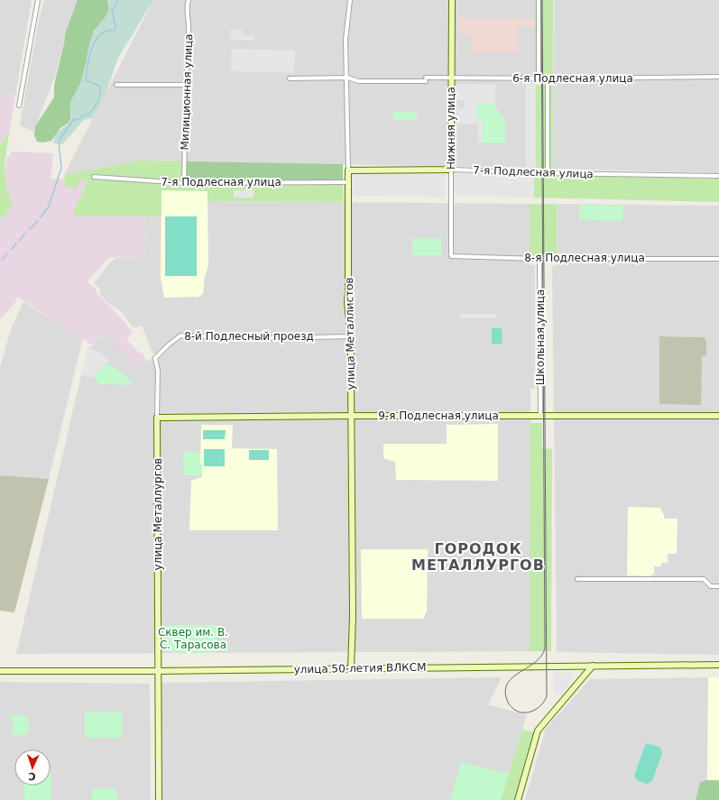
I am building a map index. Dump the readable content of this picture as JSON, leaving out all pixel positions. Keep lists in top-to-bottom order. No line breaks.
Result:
{"streets":{"street":["6-я Подлесная улица","Милиционная улица","Нижняя улица","7-я Подлесная улица","8-я Подлесная улица","улица Металлистов","8-й Подлесный проезд","Школьная улица","9-я Подлесная улица","улица Металлургов","улица 50-летия ВЛКСМ"]},"crossings":[["6-я Подлесная улица","Нижняя улица"],["6-я Подлесная улица","улица Металлистов"],["Милиционная улица","7-я Подлесная улица"],["Нижняя улица","7-я Подлесная улица"],["Нижняя улица","8-я Подлесная улица"],["7-я Подлесная улица","улица Металлистов"],["8-я Подлесная улица","Школьная улица"],["улица Металлистов","8-й Подлесный проезд"],["улица Металлистов","9-я Подлесная улица"],["улица Металлистов","улица 50-летия ВЛКСМ"],["8-й Подлесный проезд","улица Металлургов"],["Школьная улица","9-я Подлесная улица"],["9-я Подлесная улица","улица Металлургов"],["улица Металлургов","улица 50-летия ВЛКСМ"]],"districts":["ГОРОДОК МЕТАЛЛУРГОВ"],"parks":["Сквер им. В. С. Тарасова"],"north":"bottom"}
